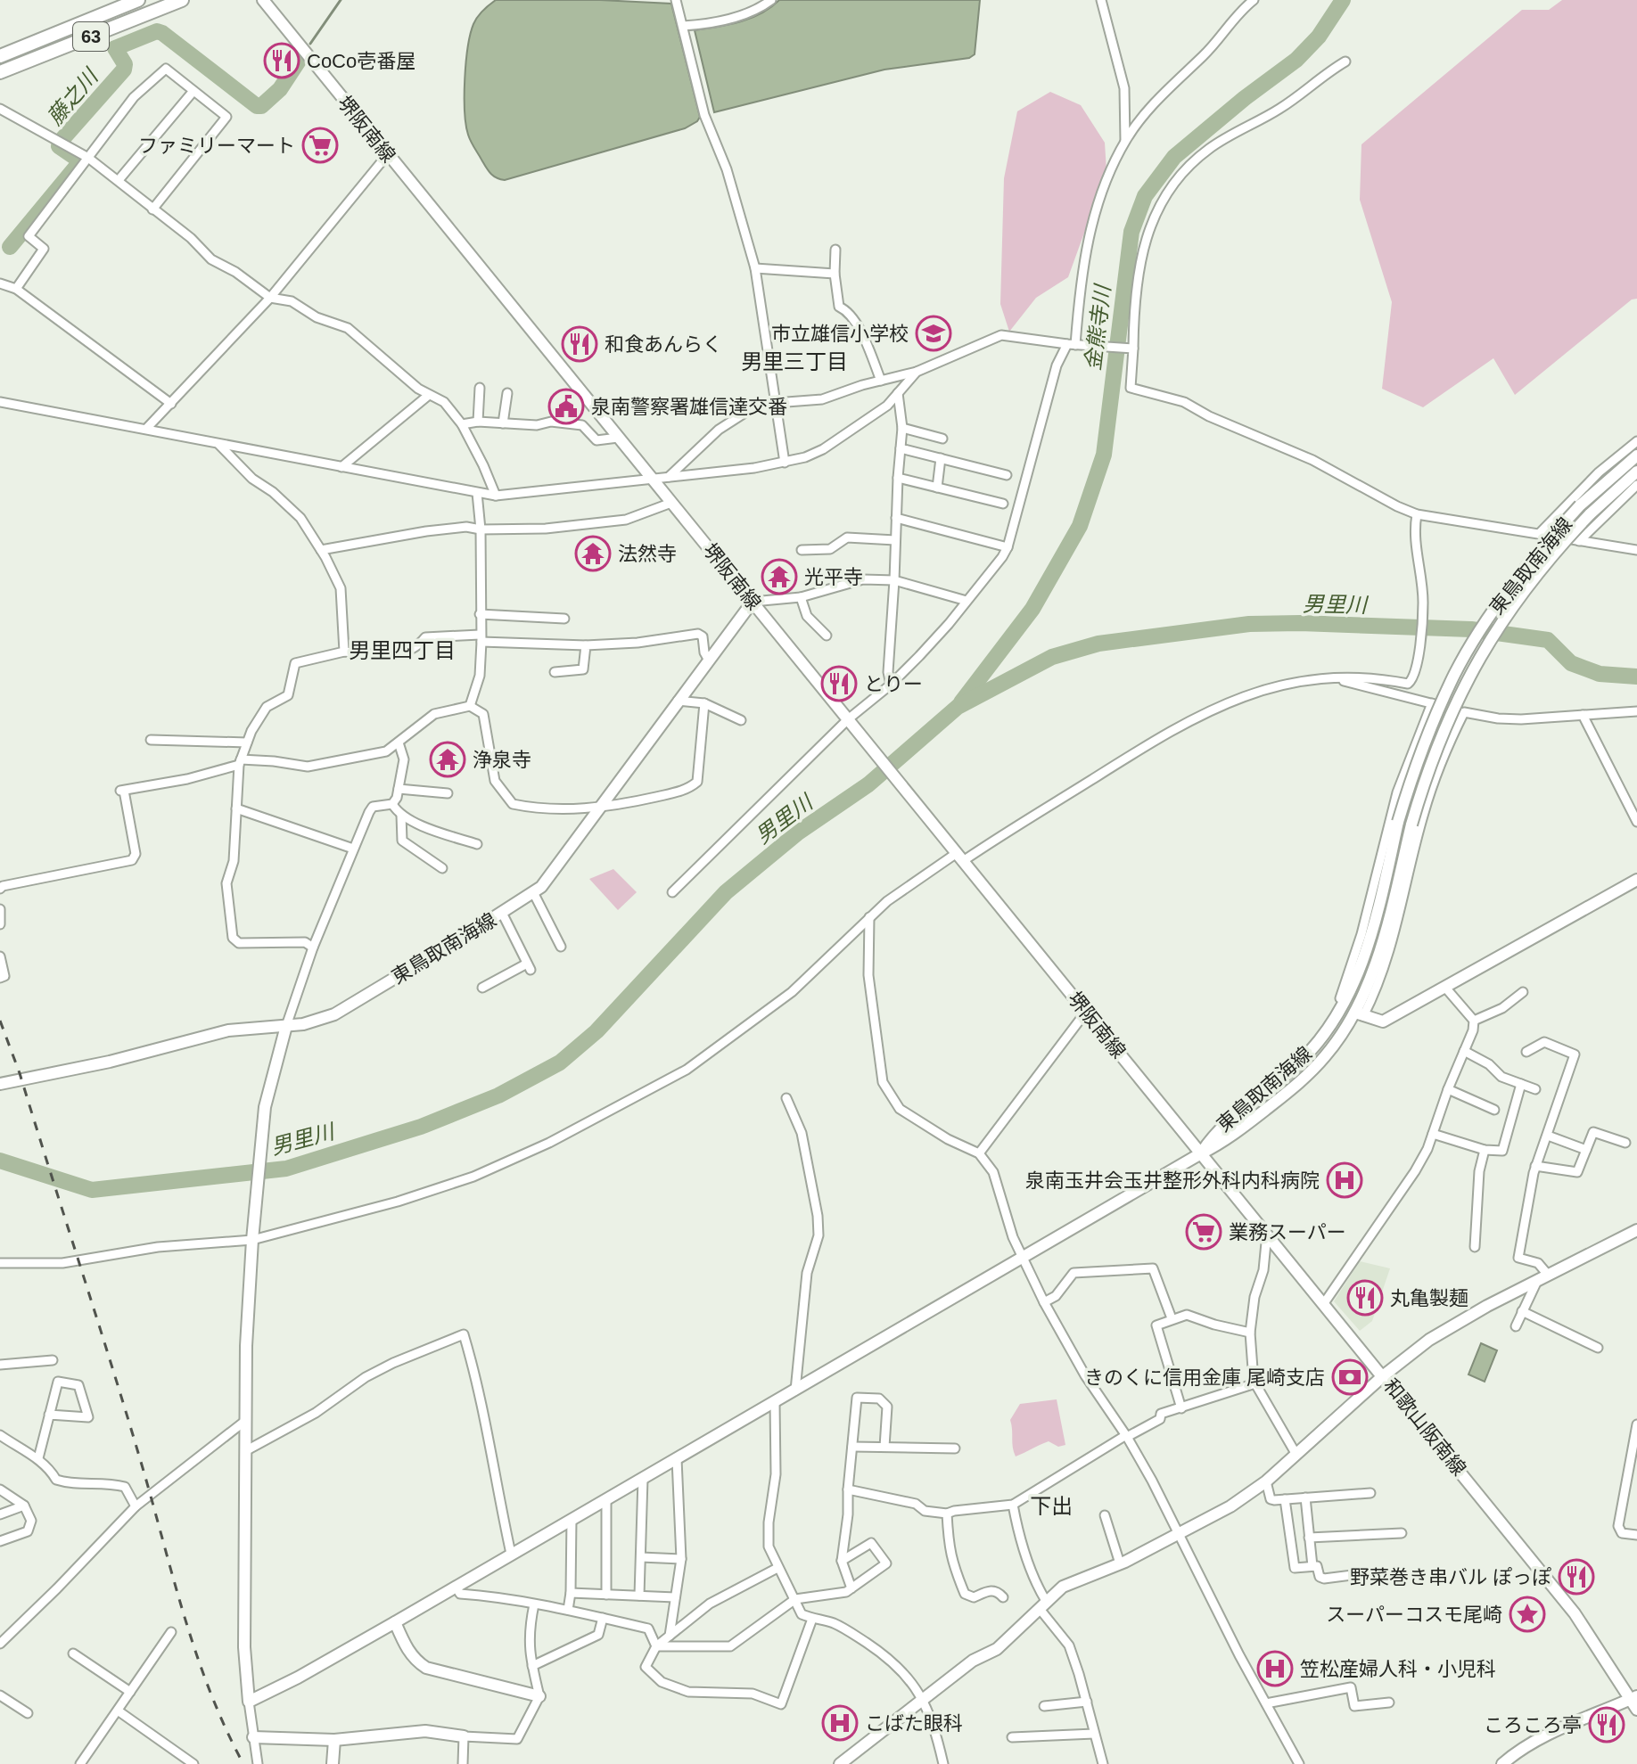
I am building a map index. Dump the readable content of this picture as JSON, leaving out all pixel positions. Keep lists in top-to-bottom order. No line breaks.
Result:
{"streets":{"main road":["63","堺阪南線","東鳥取南海線","和歌山阪南線"]},"crossings":[["堺阪南線","東鳥取南海線"],["堺阪南線","和歌山阪南線"],["東鳥取南海線","和歌山阪南線"]],"districts":["男里三丁目","男里四丁目","下出"],"water":["藤之川","金熊寺川","男里川"],"places":{"restaurant":["CoCo壱番屋","和食あんらく","とりー","丸亀製麺","野菜巻き串バル ぽっぽ","ころころ亭"],"supermarket":["ファミリーマート","業務スーパー"],"school or university":["市立雄信小学校"],"public building":["泉南警察署雄信達交番"],"temple":["法然寺","光平寺","浄泉寺"],"hospital":["泉南玉井会玉井整形外科内科病院","笠松産婦人科・小児科","こばた眼科"],"bank":["きのくに信用金庫 尾崎支店"],"place":["スーパーコスモ尾崎"]}}
